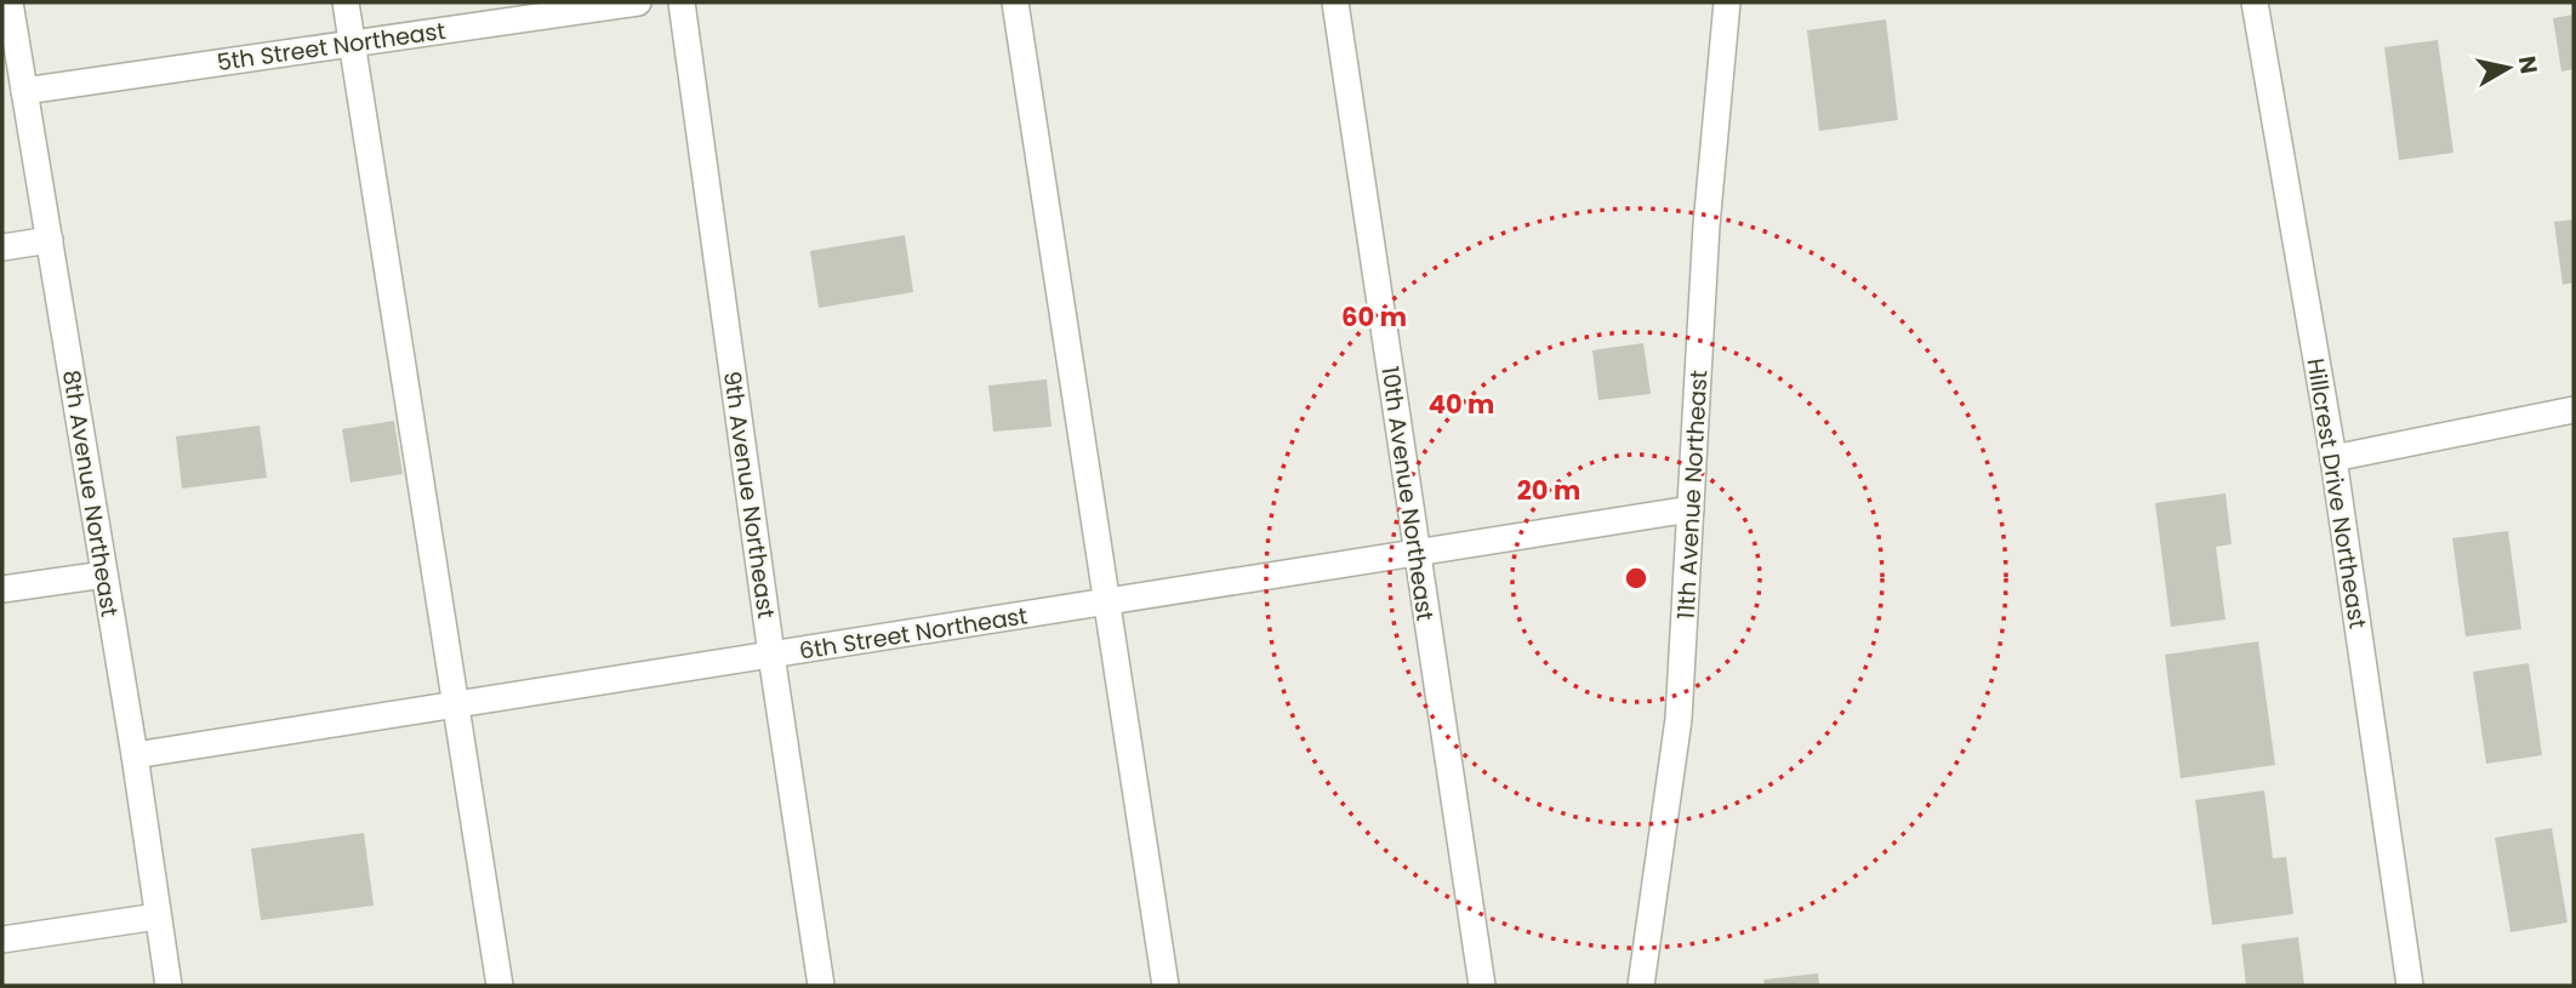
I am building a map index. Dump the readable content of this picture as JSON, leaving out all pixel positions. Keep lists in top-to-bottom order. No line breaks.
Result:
{"streets":{"street":["5th Street Northeast","8th Avenue Northeast","10th Avenue Northeast","Hillcrest Drive Northeast","9th Avenue Northeast","11th Avenue Northeast","6th Street Northeast"]},"crossings":[["5th Street Northeast","8th Avenue Northeast"],["8th Avenue Northeast","6th Street Northeast"],["10th Avenue Northeast","6th Street Northeast"],["9th Avenue Northeast","6th Street Northeast"],["11th Avenue Northeast","6th Street Northeast"]],"north":"right","rings":["60 m","40 m","20 m"]}
